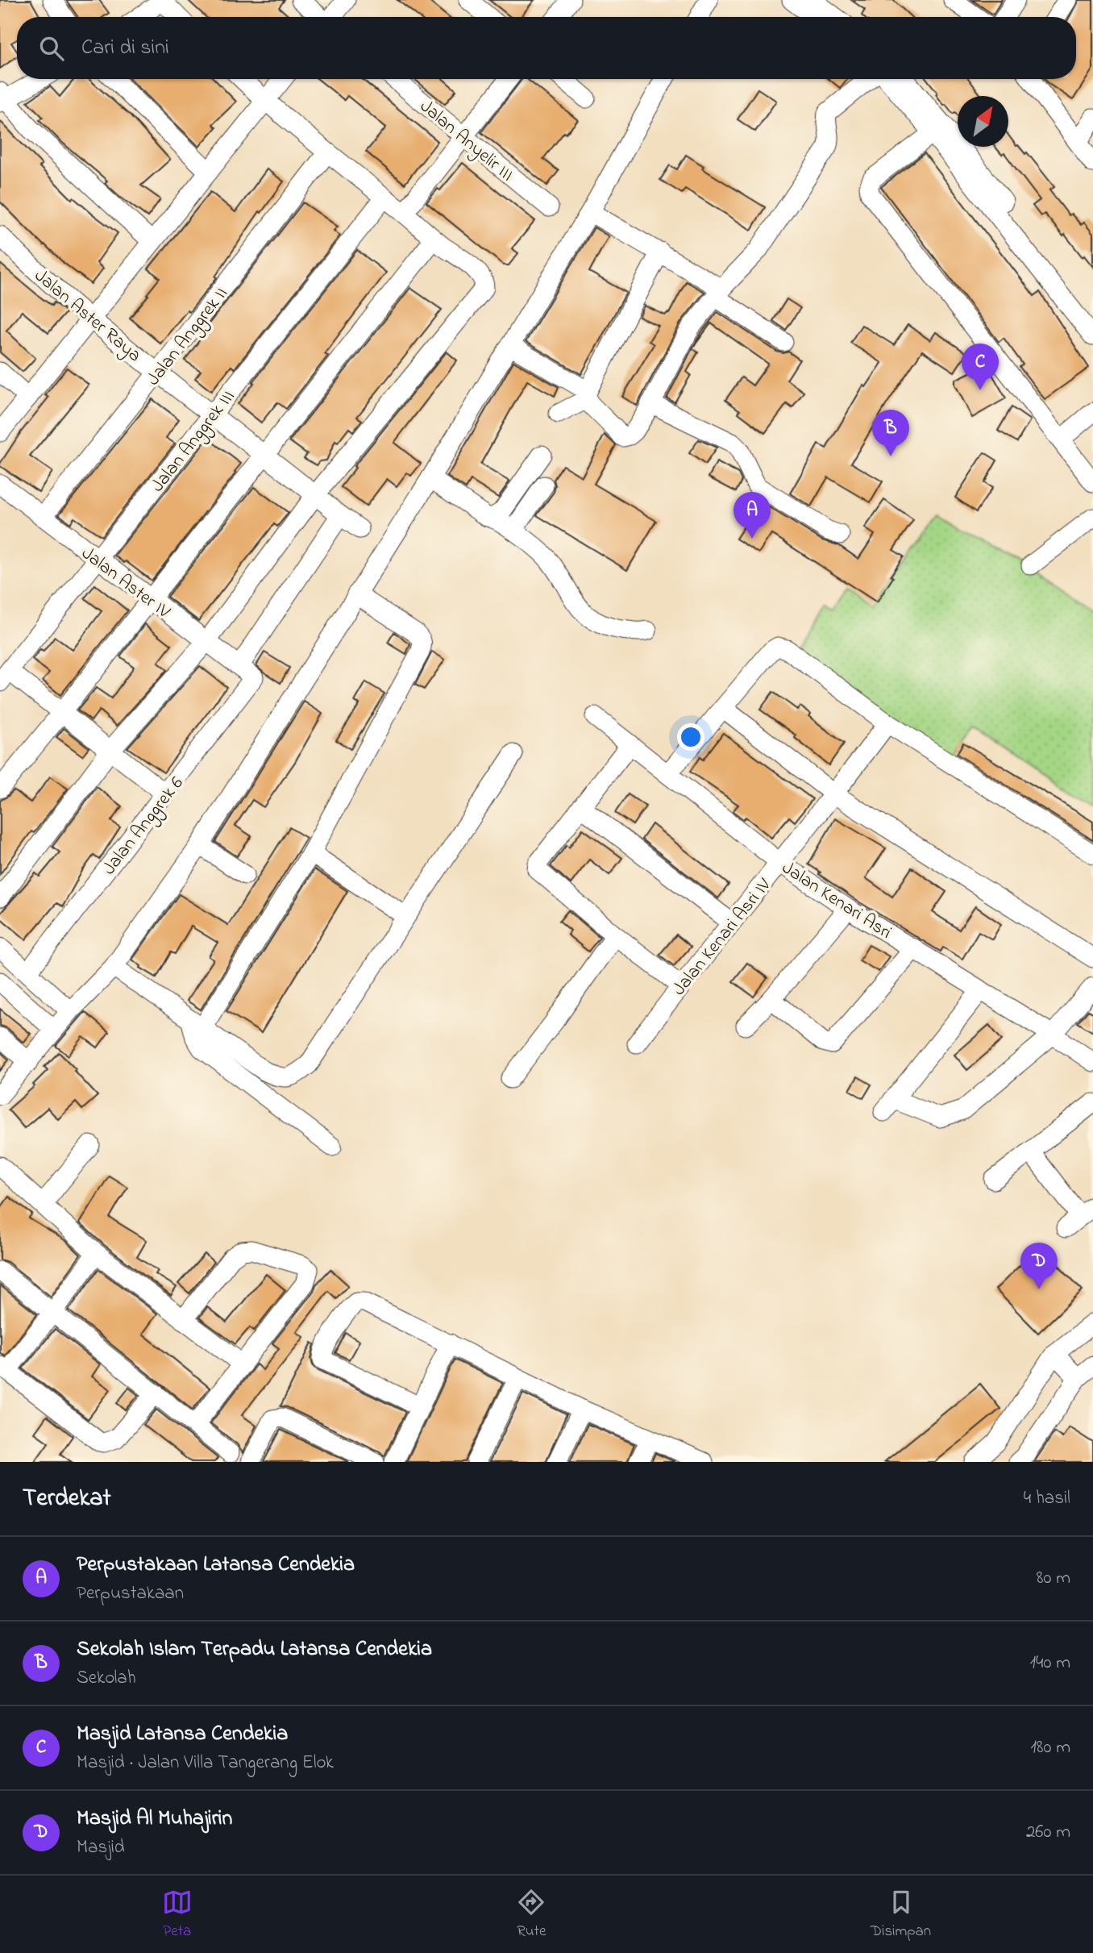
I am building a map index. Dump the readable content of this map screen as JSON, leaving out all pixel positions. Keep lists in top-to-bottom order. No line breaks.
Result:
{"streets":{"street":["Jalan Anyelir III","Jalan Aster Raya","Jalan Anggrek II","Jalan Anggrek III","Jalan Aster IV","Jalan Anggrek 6","Jalan Kenari Asri","Jalan Kenari Asri IV"]},"crossings":[["Jalan Aster Raya","Jalan Anggrek II"],["Jalan Aster Raya","Jalan Anggrek III"],["Jalan Aster Raya","Jalan Anggrek 6"],["Jalan Anggrek II","Jalan Aster IV"],["Jalan Anggrek III","Jalan Aster IV"],["Jalan Aster IV","Jalan Anggrek 6"],["Jalan Kenari Asri","Jalan Kenari Asri IV"]],"north":"top right","page":{"search":"Cari di sini","pins":["C","B","A","D"],"heading":["Terdekat","4 hasil"],"list":[{"mark":"A","name":"Perpustakaan Latansa Cendekia","note":"Perpustakaan","value":"80 m"},{"mark":"B","name":"Sekolah Islam Terpadu Latansa Cendekia","note":"Sekolah","value":"140 m"},{"mark":"C","name":"Masjid Latansa Cendekia","note":"Masjid · Jalan Villa Tangerang Elok","value":"180 m"},{"mark":"D","name":"Masjid Al Muhajirin","note":"Masjid","value":"260 m"}],"nav":["Peta","Rute","Disimpan"]}}
